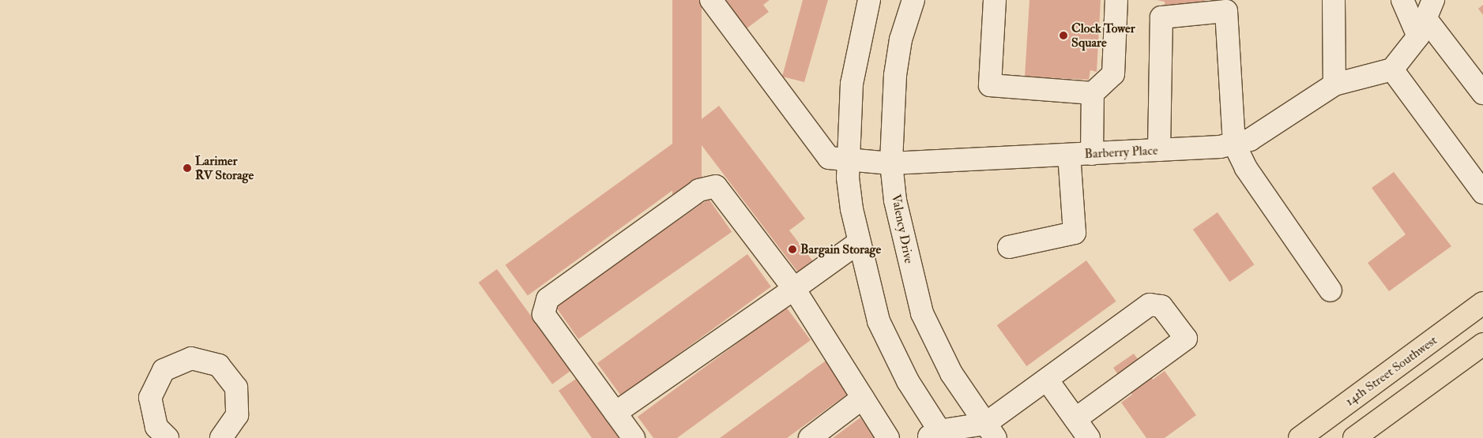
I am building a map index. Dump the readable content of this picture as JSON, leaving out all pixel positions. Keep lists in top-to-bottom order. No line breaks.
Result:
{"streets":{"main road":["14th Street Southwest"],"street":["Barberry Place","Valency Drive"]},"crossings":[["Barberry Place","Valency Drive"]],"places":["Clock Tower Square","Larimer RV Storage","Bargain Storage"]}
